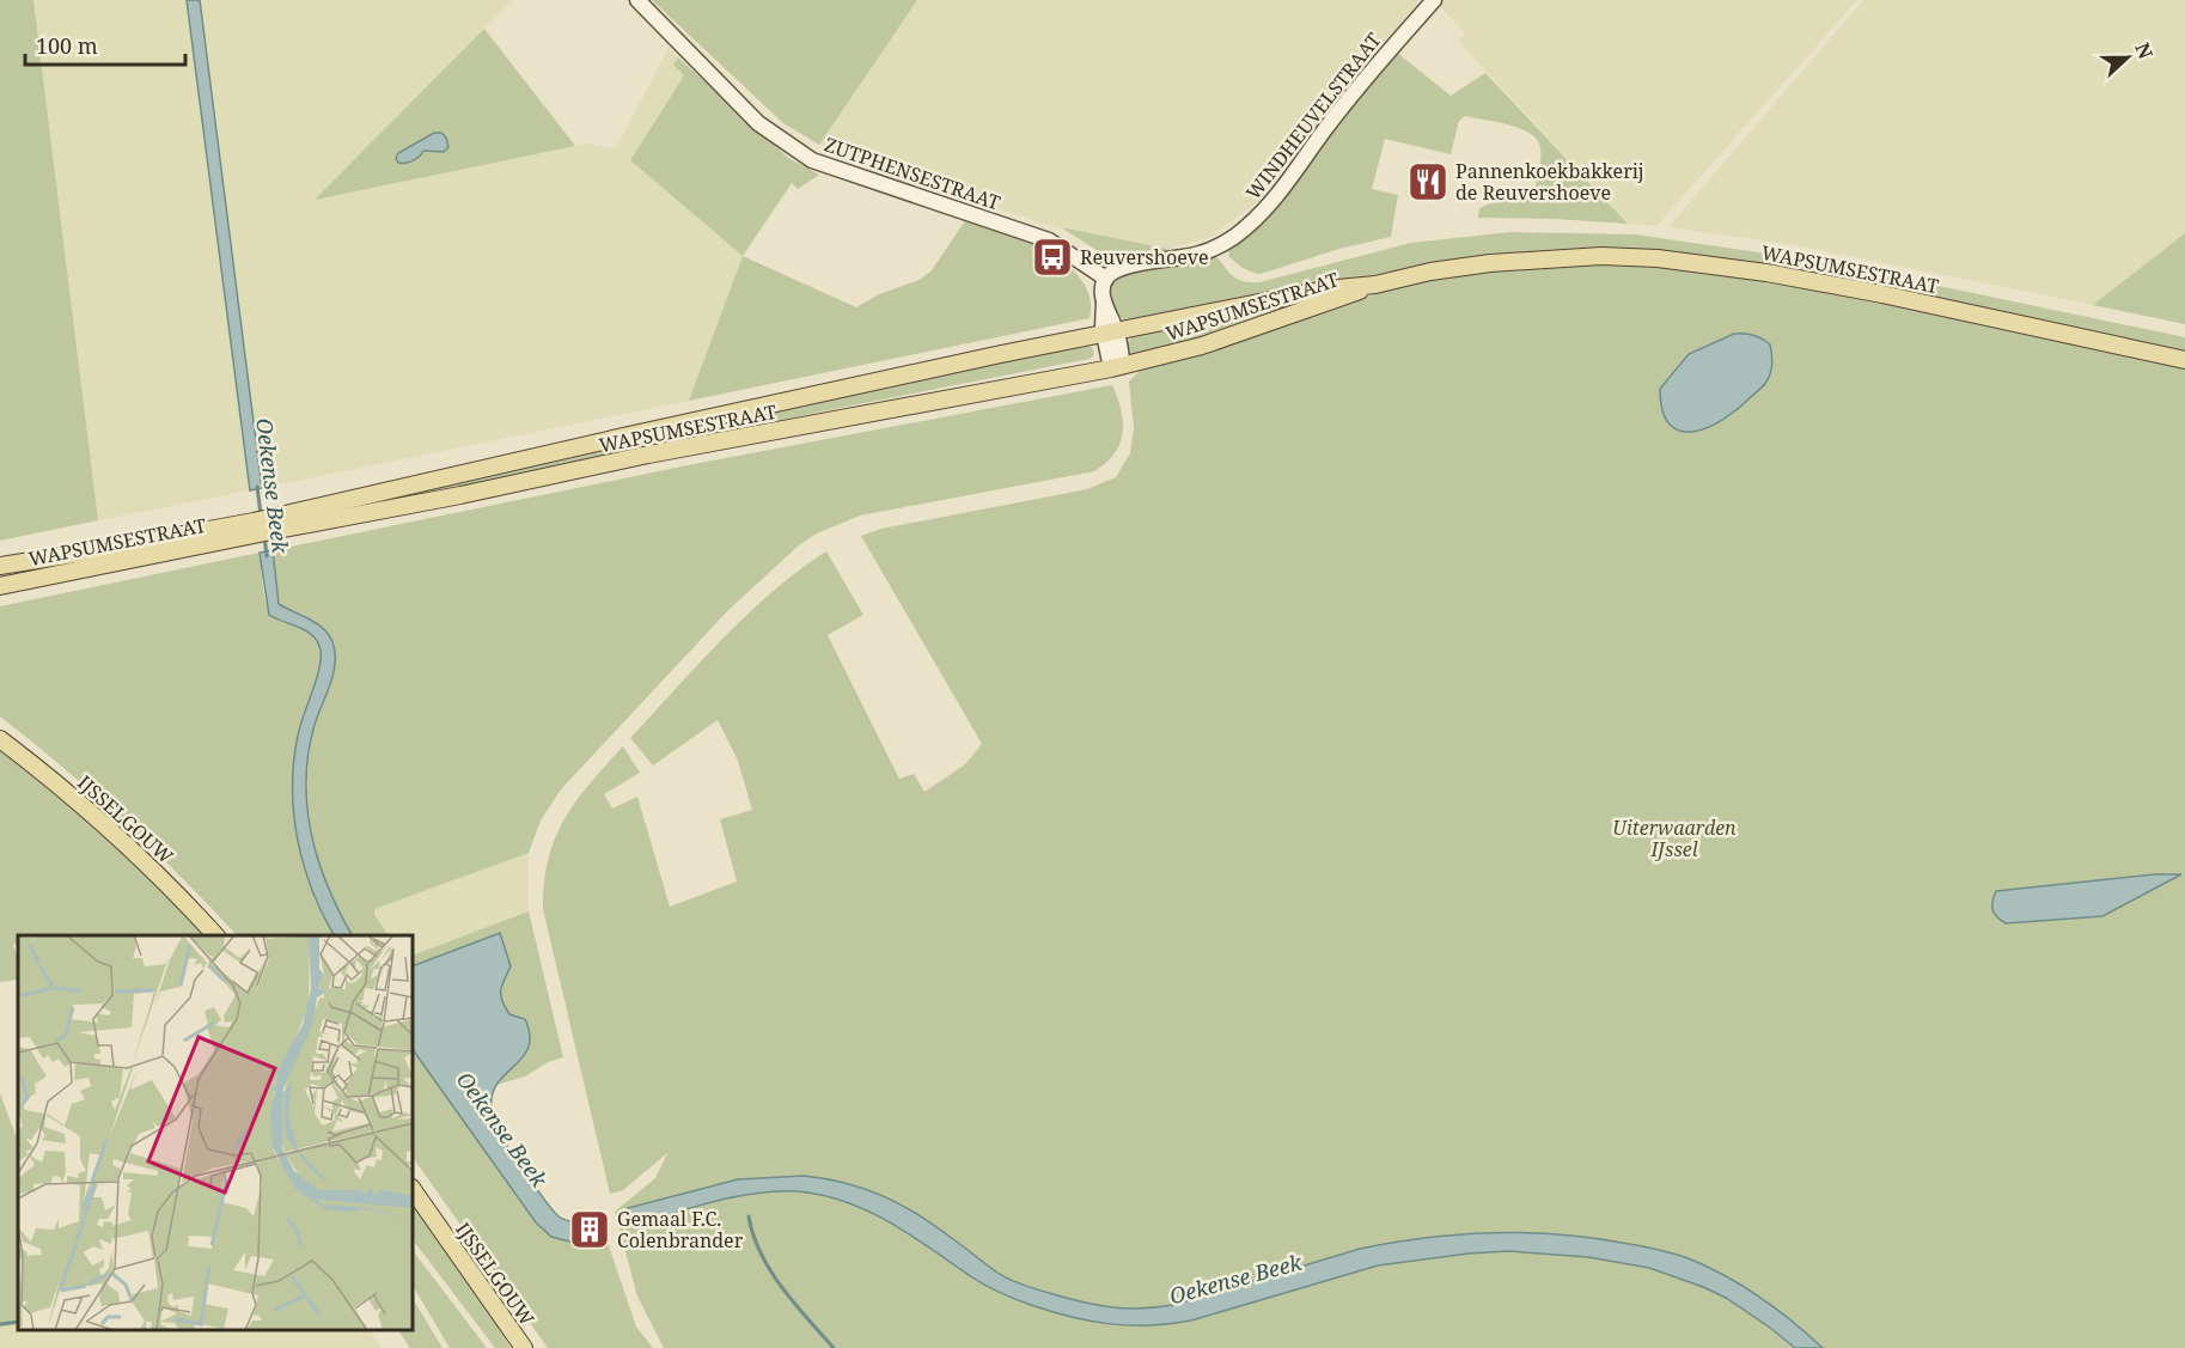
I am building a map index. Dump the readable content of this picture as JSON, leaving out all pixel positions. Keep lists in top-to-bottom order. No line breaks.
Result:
{"streets":{"main road":["WAPSUMSESTRAAT","IJSSELGOUW"],"street":["WINDHEUVELSTRAAT","ZUTPHENSESTRAAT"]},"crossings":[["WINDHEUVELSTRAAT","ZUTPHENSESTRAAT"]],"water":["Oekense Beek"],"parks":["Uiterwaarden IJssel"],"places":{"restaurant":["Pannenkoekbakkerij de Reuvershoeve"],"bus stop":["Reuvershoeve"],"building":["Gemaal F.C. Colenbrander"]},"scale_bar":"100 m","north":"right"}
